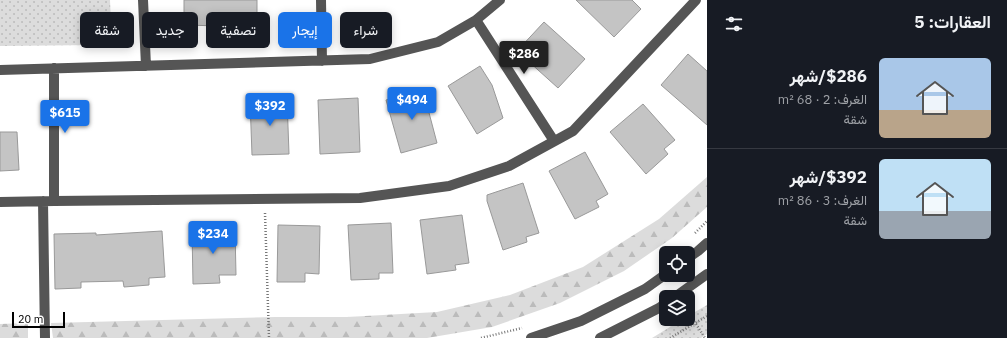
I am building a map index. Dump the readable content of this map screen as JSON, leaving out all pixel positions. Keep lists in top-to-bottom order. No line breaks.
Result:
{"scale_bar":"20 m","page":{"heading":"العقارات: 5","chip":["شراء","إيجار","تصفية","جديد","شقة"],"price":["$286","$494","$392","$615","$234"],"list":[{"name":"$286/شهر","note":"الغرف: 2 · 68 m² · شقة"},{"name":"$392/شهر","note":"الغرف: 3 · 86 m² · شقة"}],"scale":"20 m"}}
